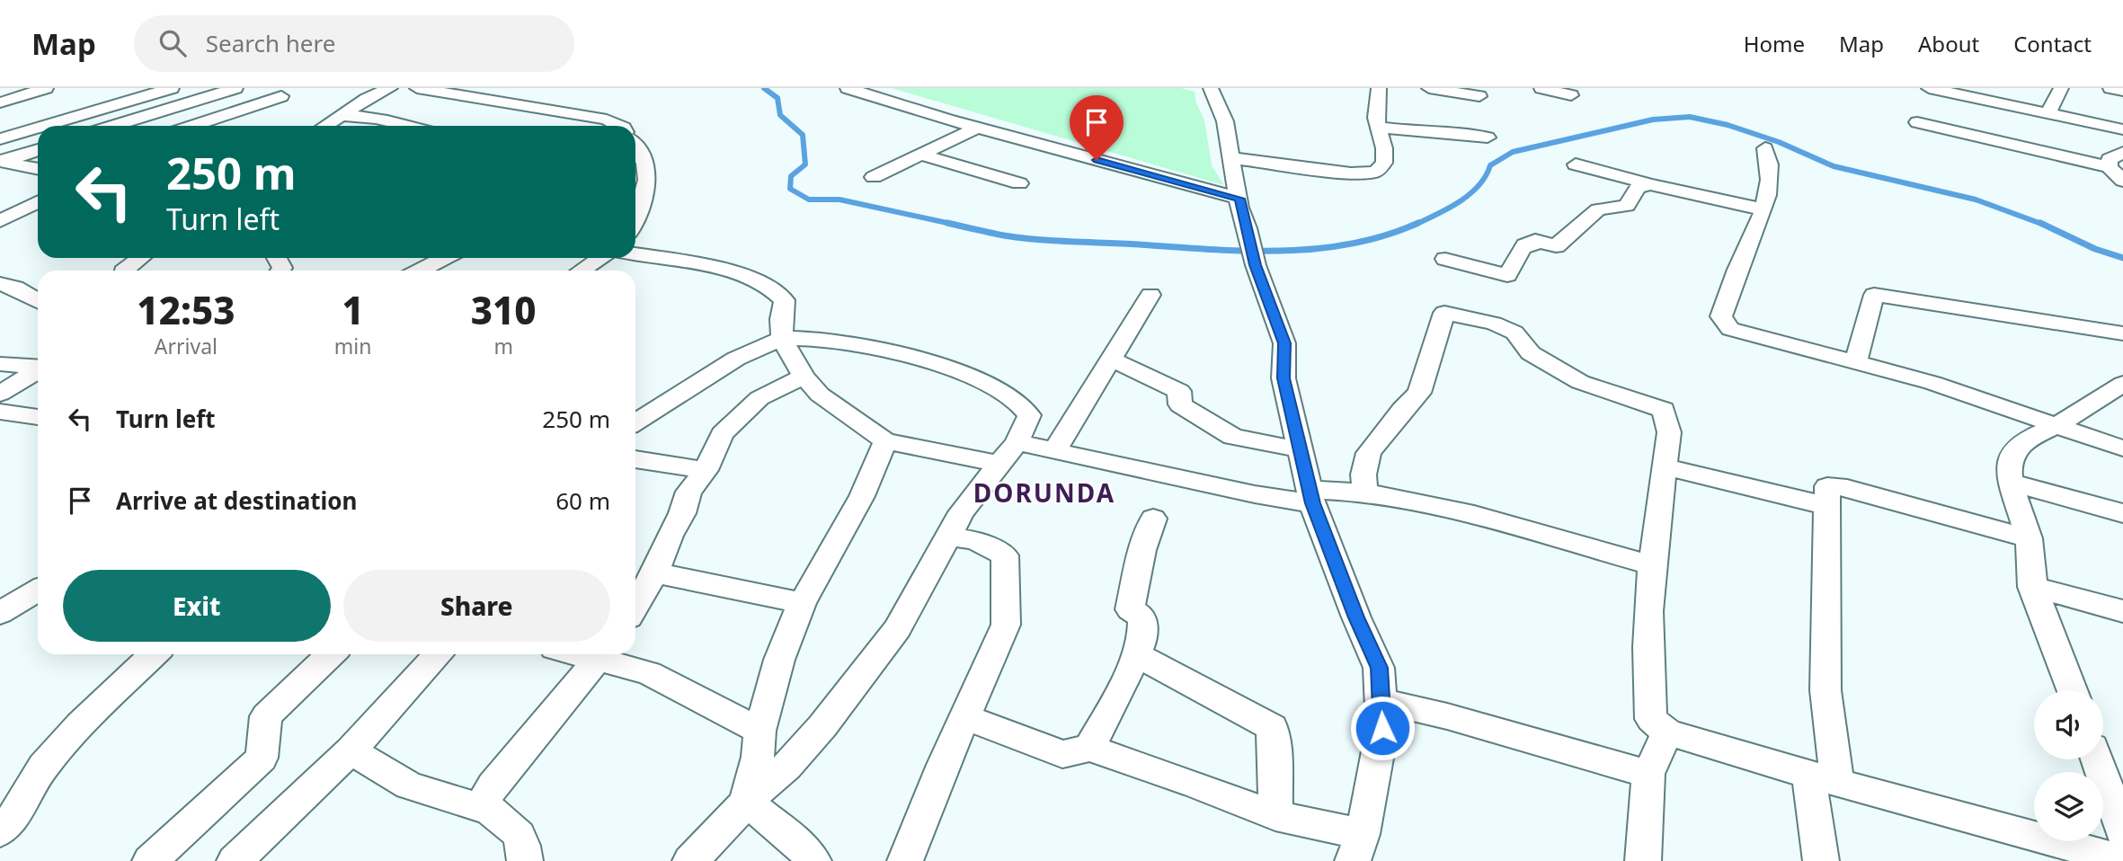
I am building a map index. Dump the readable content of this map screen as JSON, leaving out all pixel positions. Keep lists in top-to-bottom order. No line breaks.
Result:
{"districts":["DORUNDA"],"page":{"header":"Map","search":"Search here","nav":["Home","Map","About","Contact"],"turn":["250 m","Turn left"],"eta":["12:53","Arrival","1","min","310","m"],"list":[{"name":"Turn left","value":"250 m"},{"name":"Arrive at destination","value":"60 m"}],"buttons":["Exit","Share"]}}
